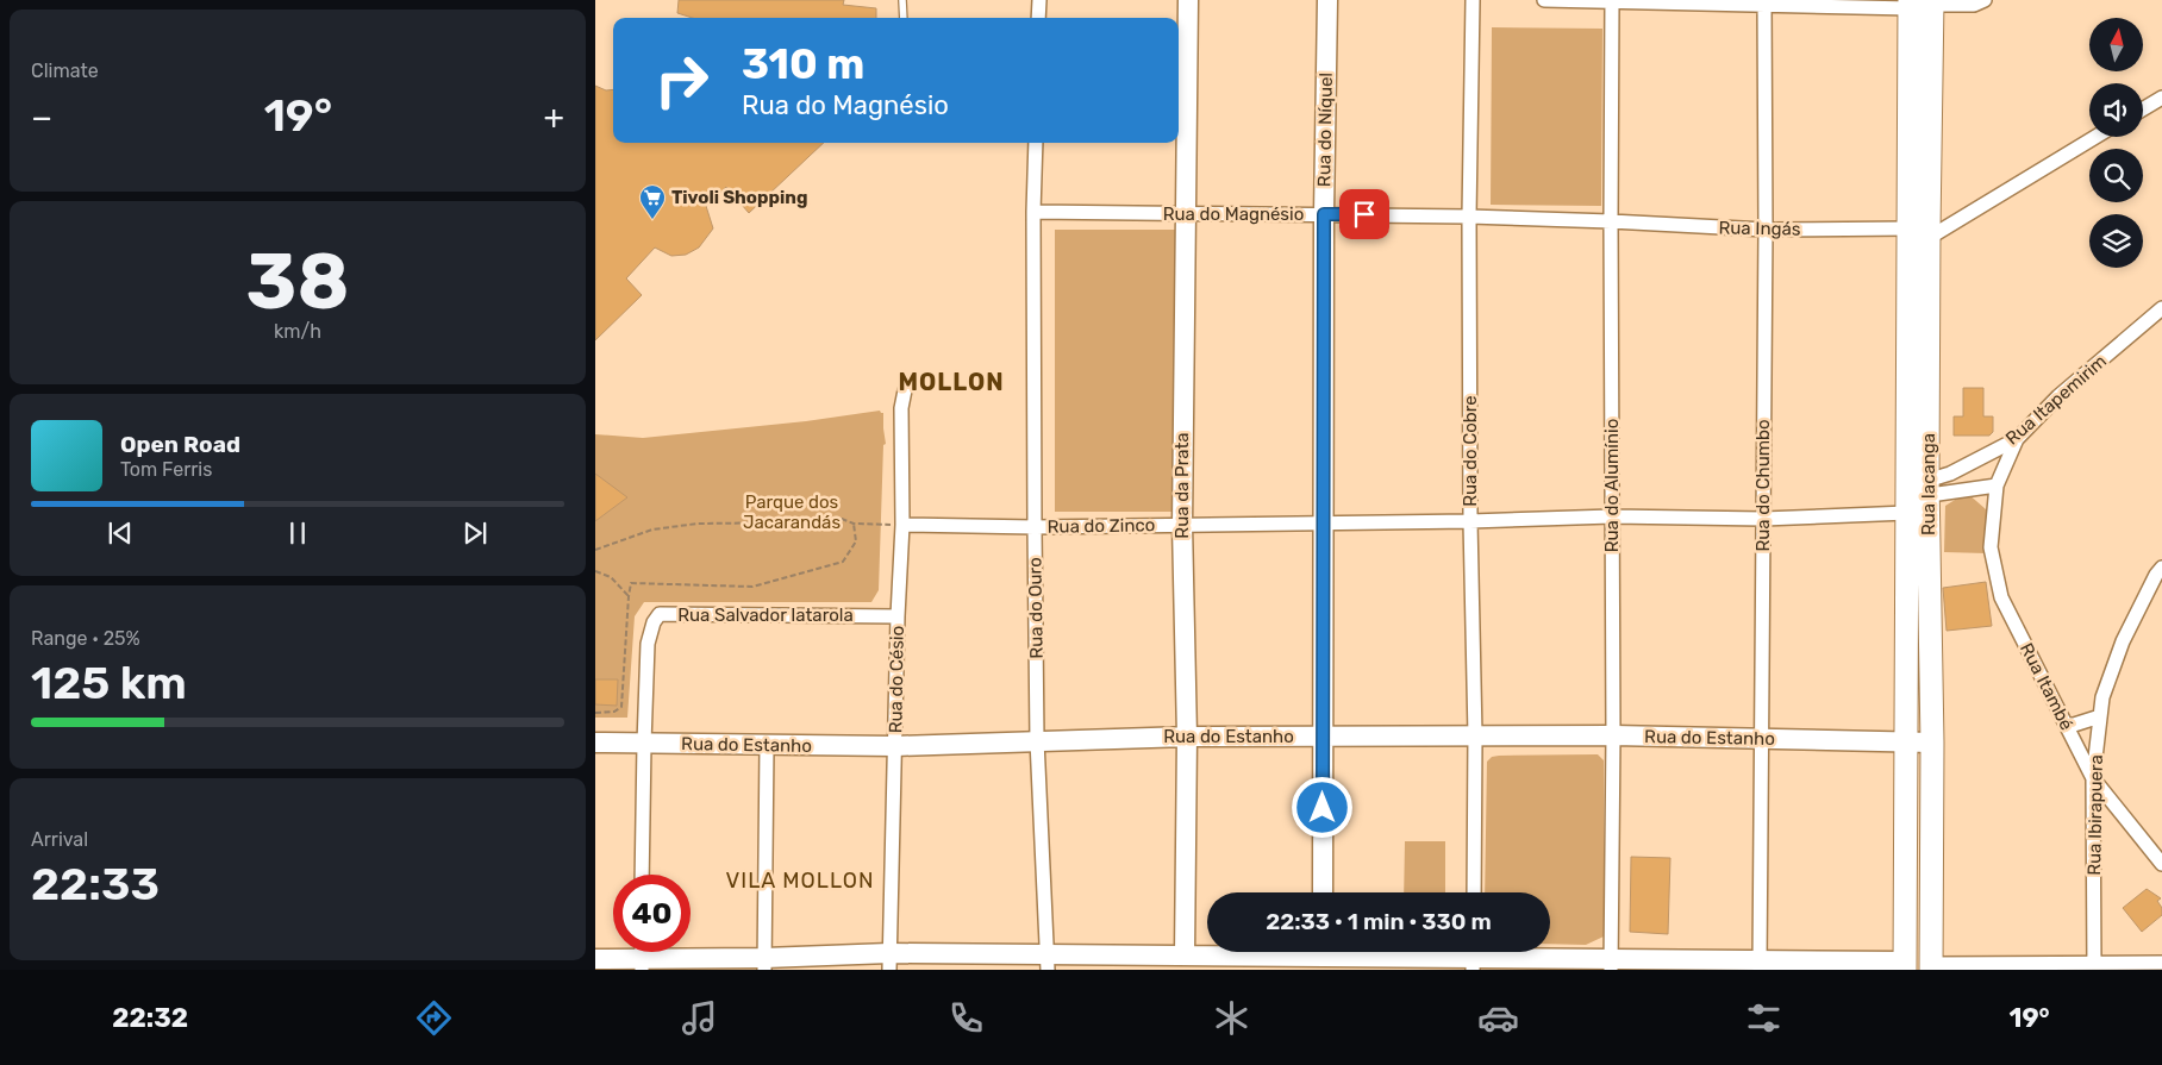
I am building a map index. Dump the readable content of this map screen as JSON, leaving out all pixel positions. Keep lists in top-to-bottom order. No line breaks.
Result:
{"streets":{"main road":["Rua Iacanga"],"street":["Rua do Níquel","Rua do Magnésio","Rua Ingás","Rua Itapemirim","Rua do Cobre","Rua da Prata","Rua do Alumínio","Rua do Chumbo","Rua do Zinco","Rua do Ouro","Rua Salvador Iatarola","Rua do Césio","Rua Itambé","Rua do Estanho","Rua Ibirapuera"]},"crossings":[["Rua do Níquel","Rua do Magnésio"],["Rua do Níquel","Rua do Zinco"],["Rua do Níquel","Rua do Estanho"],["Rua do Magnésio","Rua Ingás"],["Rua do Magnésio","Rua do Cobre"],["Rua do Magnésio","Rua da Prata"],["Rua do Magnésio","Rua do Alumínio"],["Rua do Magnésio","Rua do Ouro"],["Rua Ingás","Rua Iacanga"],["Rua Ingás","Rua do Alumínio"],["Rua Ingás","Rua do Chumbo"],["Rua Itapemirim","Rua Iacanga"],["Rua Itapemirim","Rua do Chumbo"],["Rua Itapemirim","Rua do Zinco"],["Rua Itapemirim","Rua Itambé"],["Rua do Cobre","Rua do Zinco"],["Rua do Cobre","Rua do Estanho"],["Rua Iacanga","Rua do Estanho"],["Rua da Prata","Rua do Zinco"],["Rua da Prata","Rua do Estanho"],["Rua do Alumínio","Rua do Zinco"],["Rua do Alumínio","Rua do Estanho"],["Rua do Chumbo","Rua do Zinco"],["Rua do Chumbo","Rua do Estanho"],["Rua do Zinco","Rua do Ouro"],["Rua do Zinco","Rua do Césio"],["Rua do Ouro","Rua do Estanho"],["Rua Salvador Iatarola","Rua do Césio"],["Rua Salvador Iatarola","Rua do Estanho"],["Rua do Césio","Rua do Estanho"],["Rua Itambé","Rua Ibirapuera"]],"districts":["MOLLON","VILA MOLLON"],"parks":["Parque dos Jacarandás"],"places":{"supermarket":["Tivoli Shopping"]},"north":"top","page":{"tile":["Climate",["38","km/h"],["Range · 25%","125 km"],["Arrival","22:33"]],"turn":["310 m","Rua do Magnésio"],"heat":["−","19°","+"],"song":["Open Road","Tom Ferris"],"limit":"40","trip":"22:33 · 1 min · 330 m","tabs":["22:32","19°"]}}
